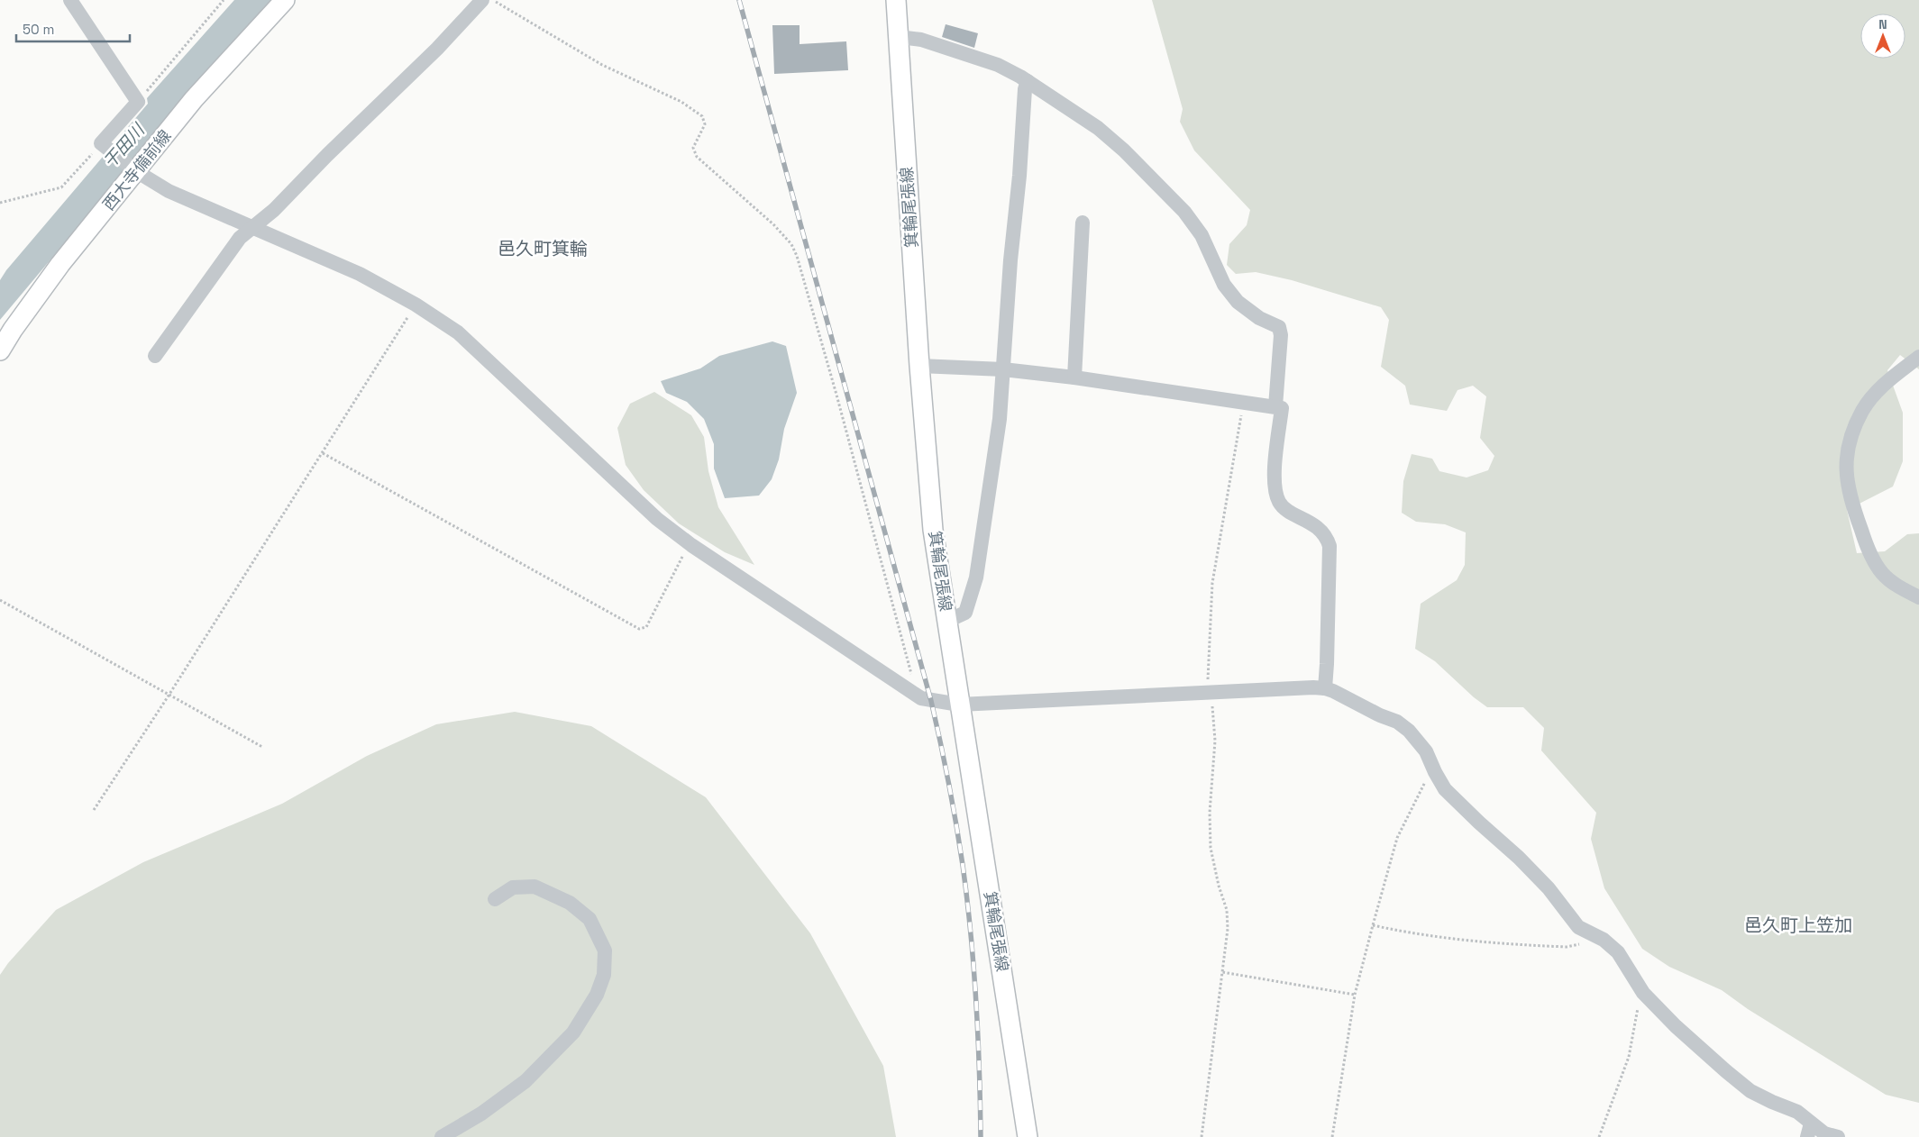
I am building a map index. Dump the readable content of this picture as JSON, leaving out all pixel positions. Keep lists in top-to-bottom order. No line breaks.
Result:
{"streets":{"main road":["西大寺備前線","箕輪尾張線"]},"districts":["邑久町箕輪","邑久町上笠加"],"water":["干田川"],"scale_bar":"50 m","north":"top"}
